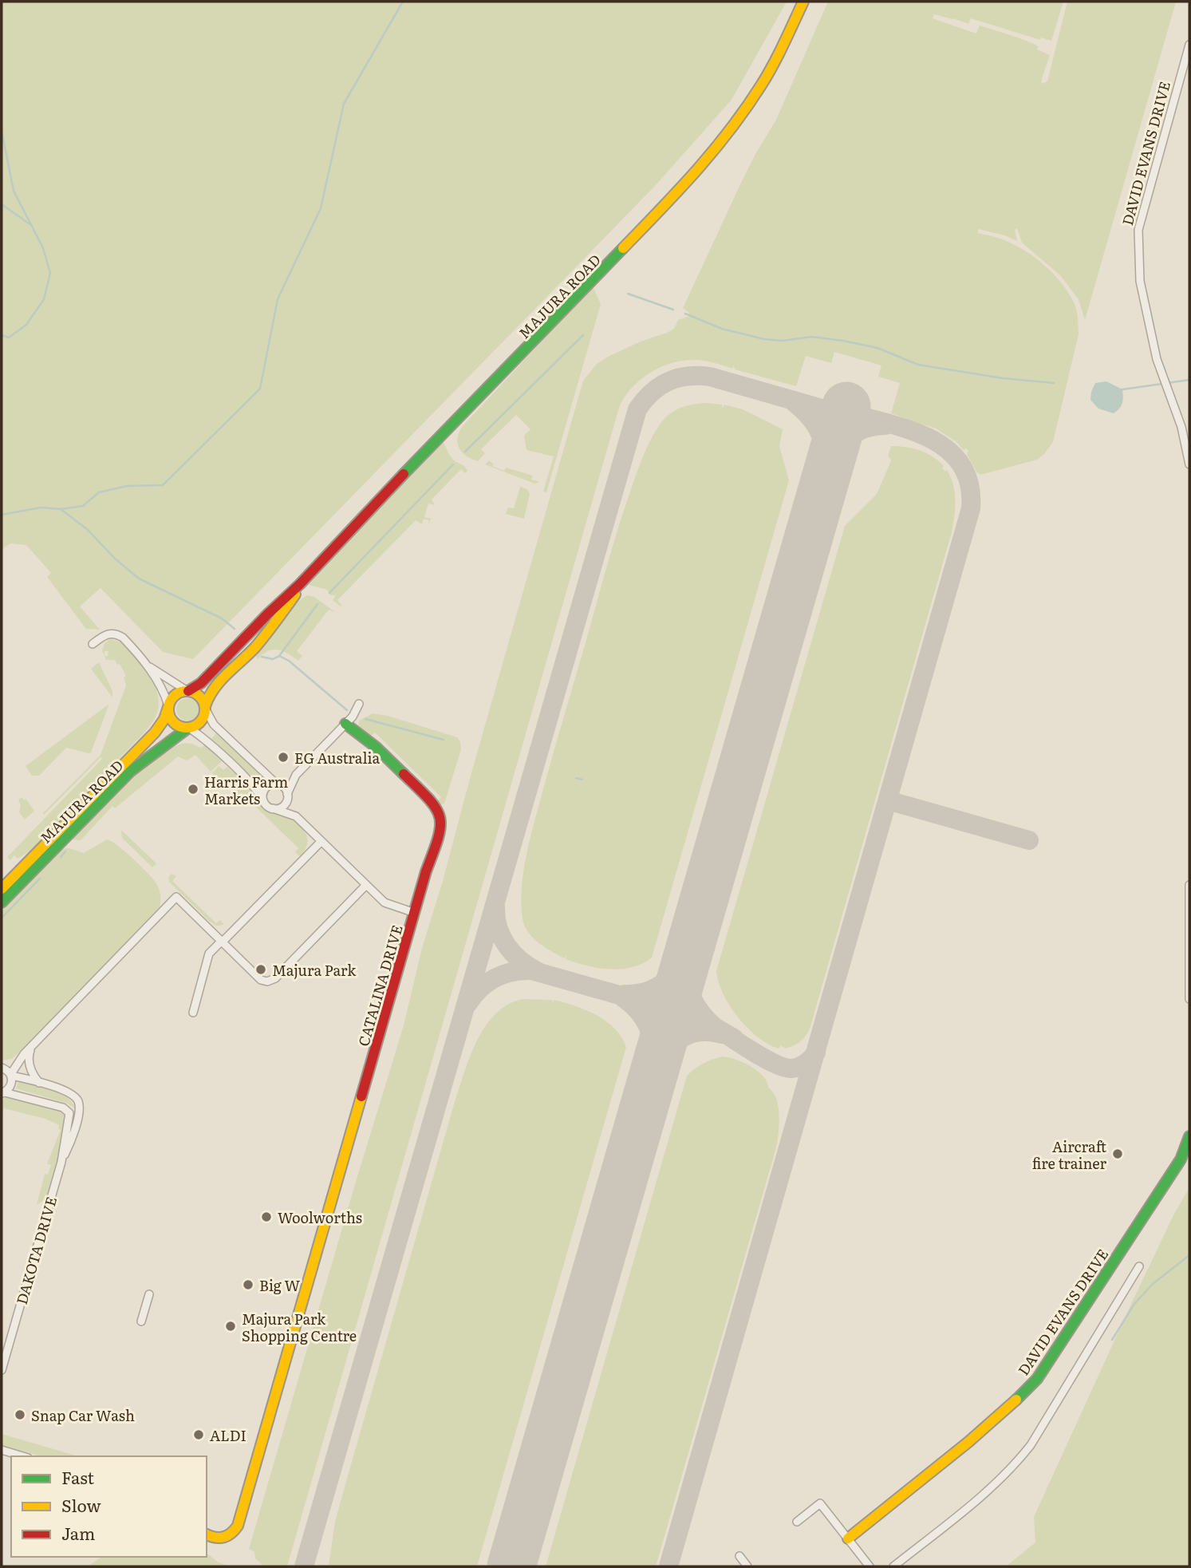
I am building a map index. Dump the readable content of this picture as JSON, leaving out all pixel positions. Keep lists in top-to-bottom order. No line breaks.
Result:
{"streets":{"main road":["DAVID EVANS DRIVE","MAJURA ROAD","CATALINA DRIVE"],"street":["DAKOTA DRIVE"]},"places":["EG Australia","Harris Farm Markets","Majura Park","Aircraft fire trainer","Woolworths","Big W","Majura Park Shopping Centre","Snap Car Wash","ALDI"],"legend":["Fast","Slow","Jam"]}
